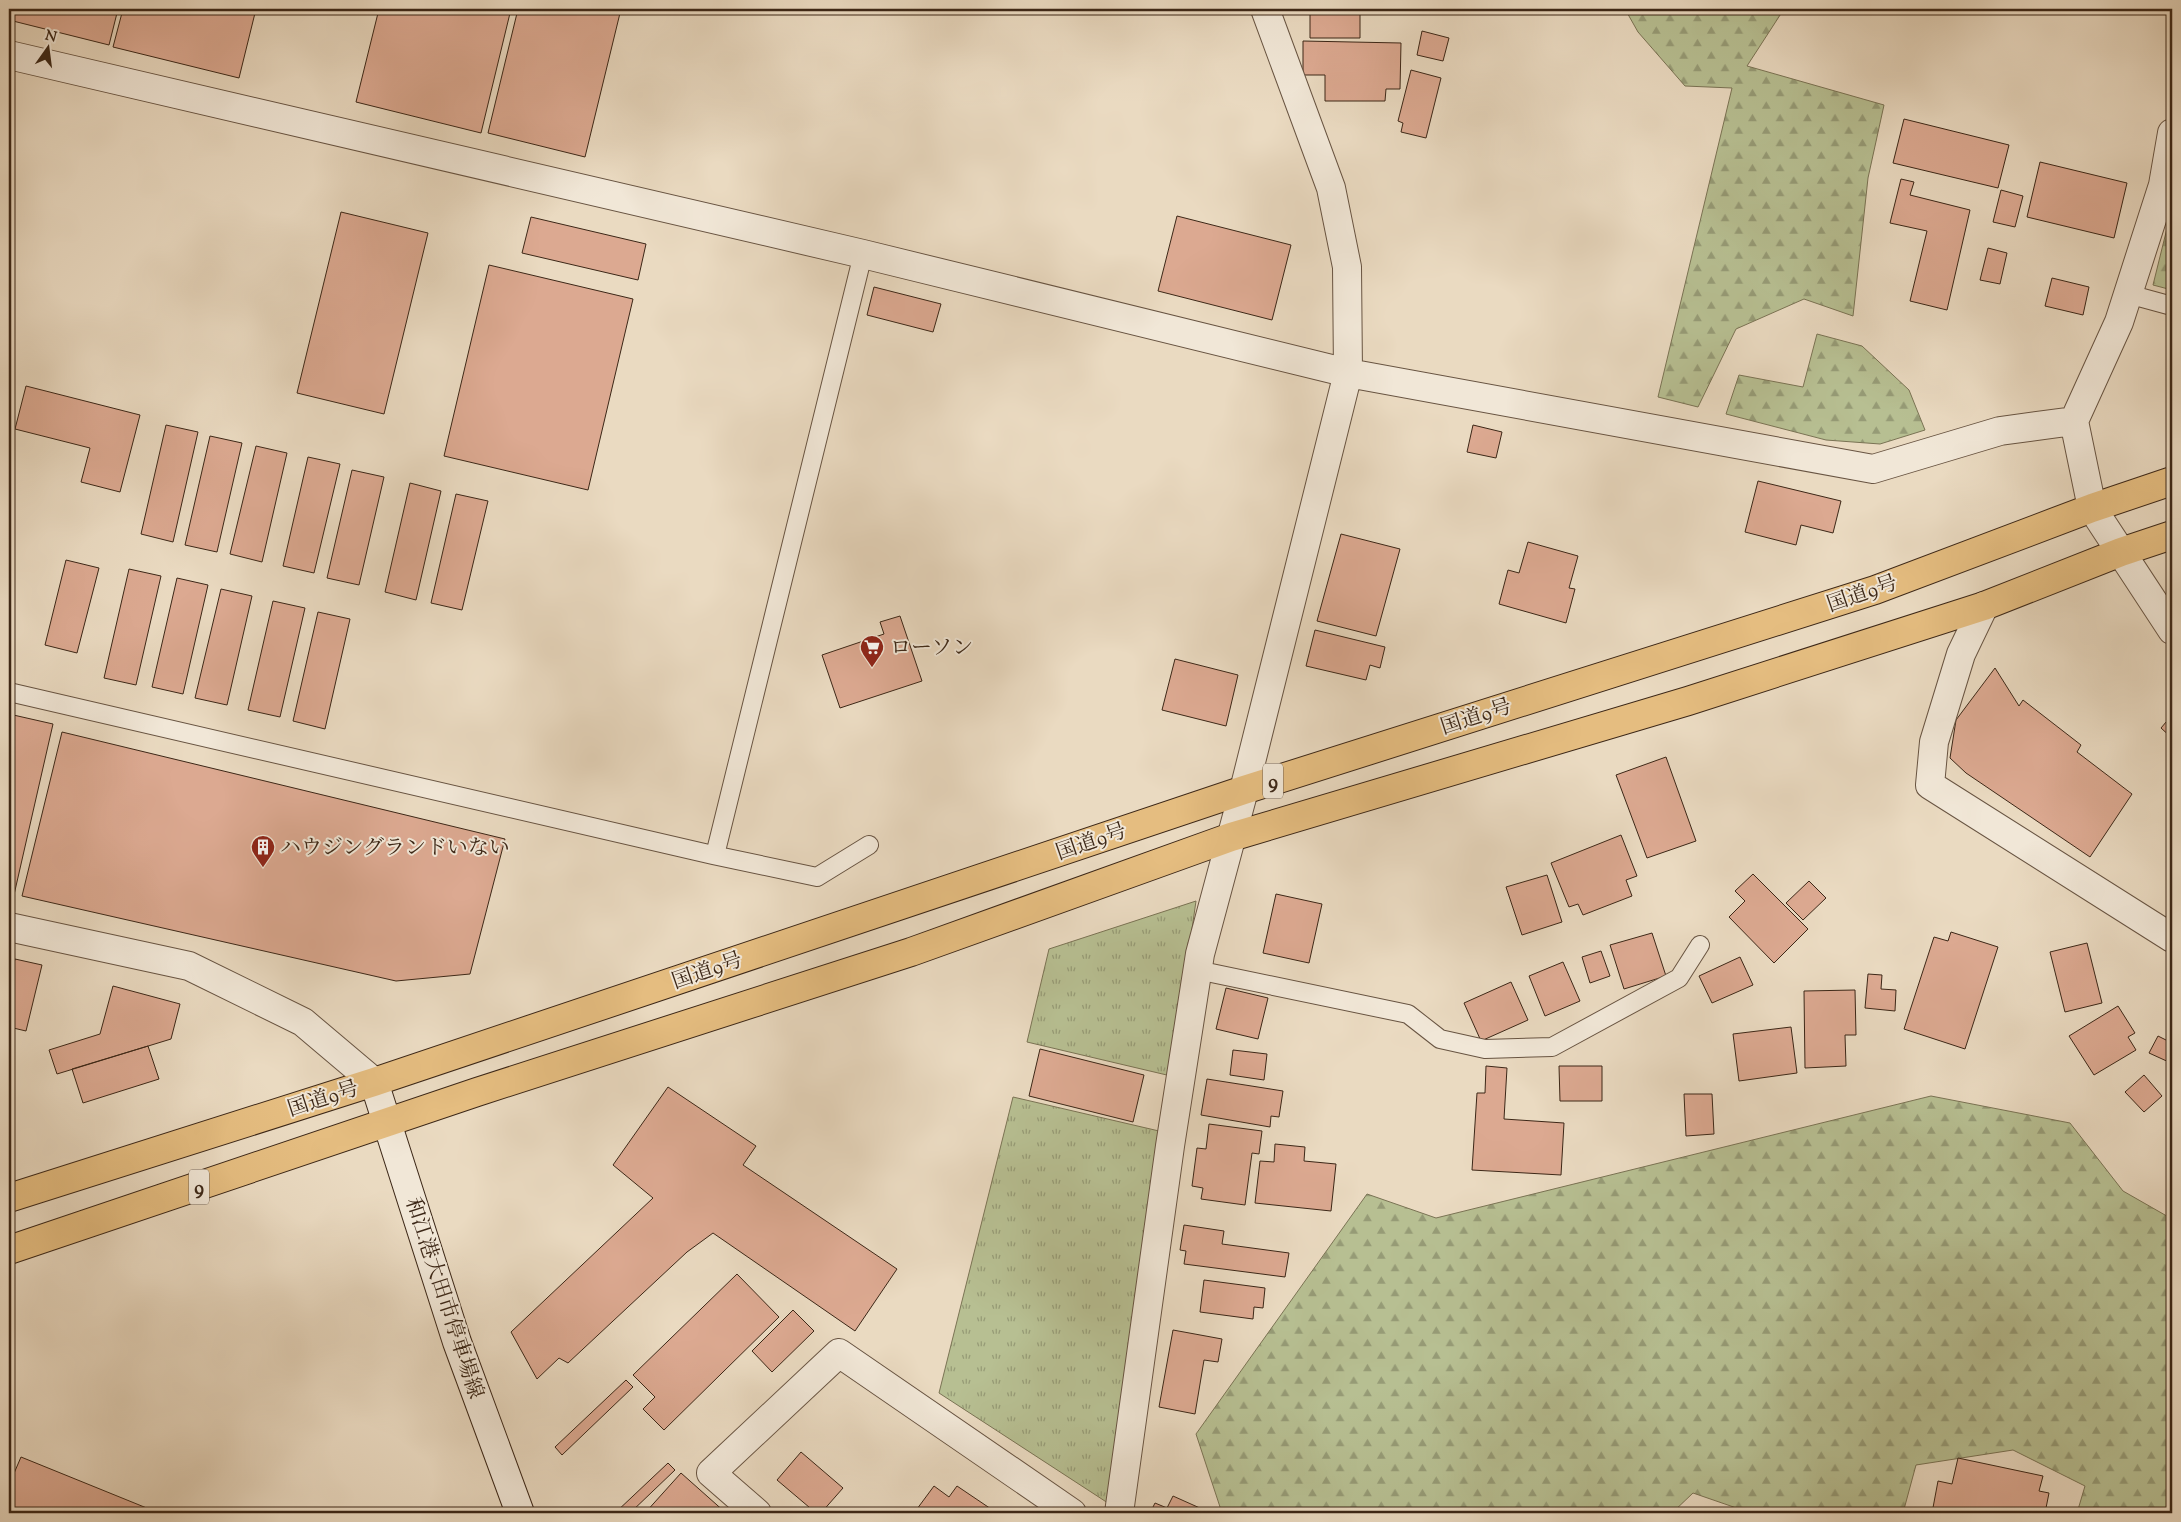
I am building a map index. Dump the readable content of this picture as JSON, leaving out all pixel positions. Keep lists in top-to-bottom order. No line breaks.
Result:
{"streets":{"highway":["国道9号","9"],"street":["和江港大田市停車場線"]},"crossings":[["国道9号","和江港大田市停車場線"]],"places":{"supermarket":["ローソン"],"building":["ハウジングランドいない"]},"north":"top"}
